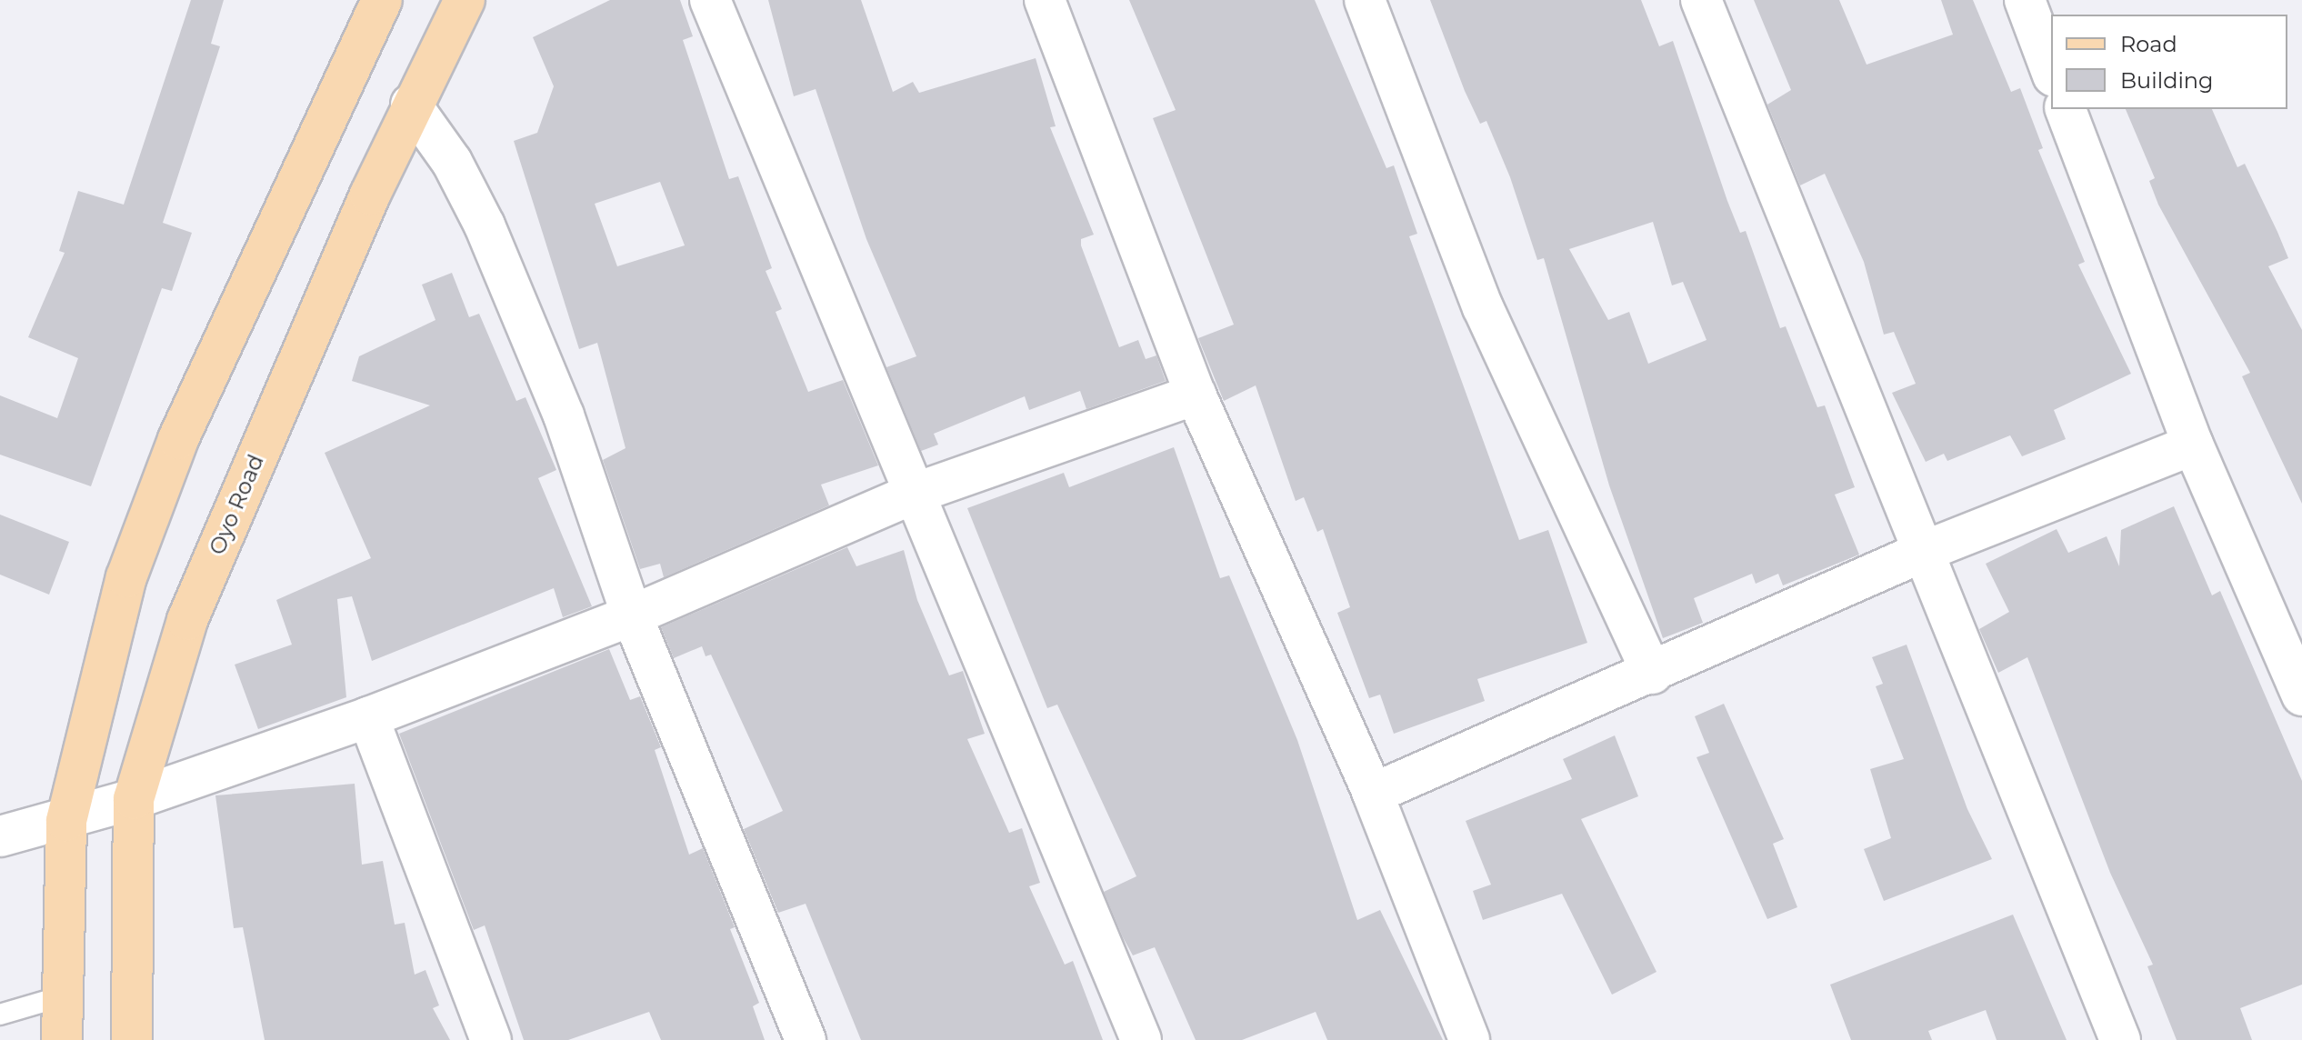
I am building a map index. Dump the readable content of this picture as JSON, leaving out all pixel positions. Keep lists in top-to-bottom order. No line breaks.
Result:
{"streets":{"main road":["Oyo Road"]},"legend":["Road","Building"]}
